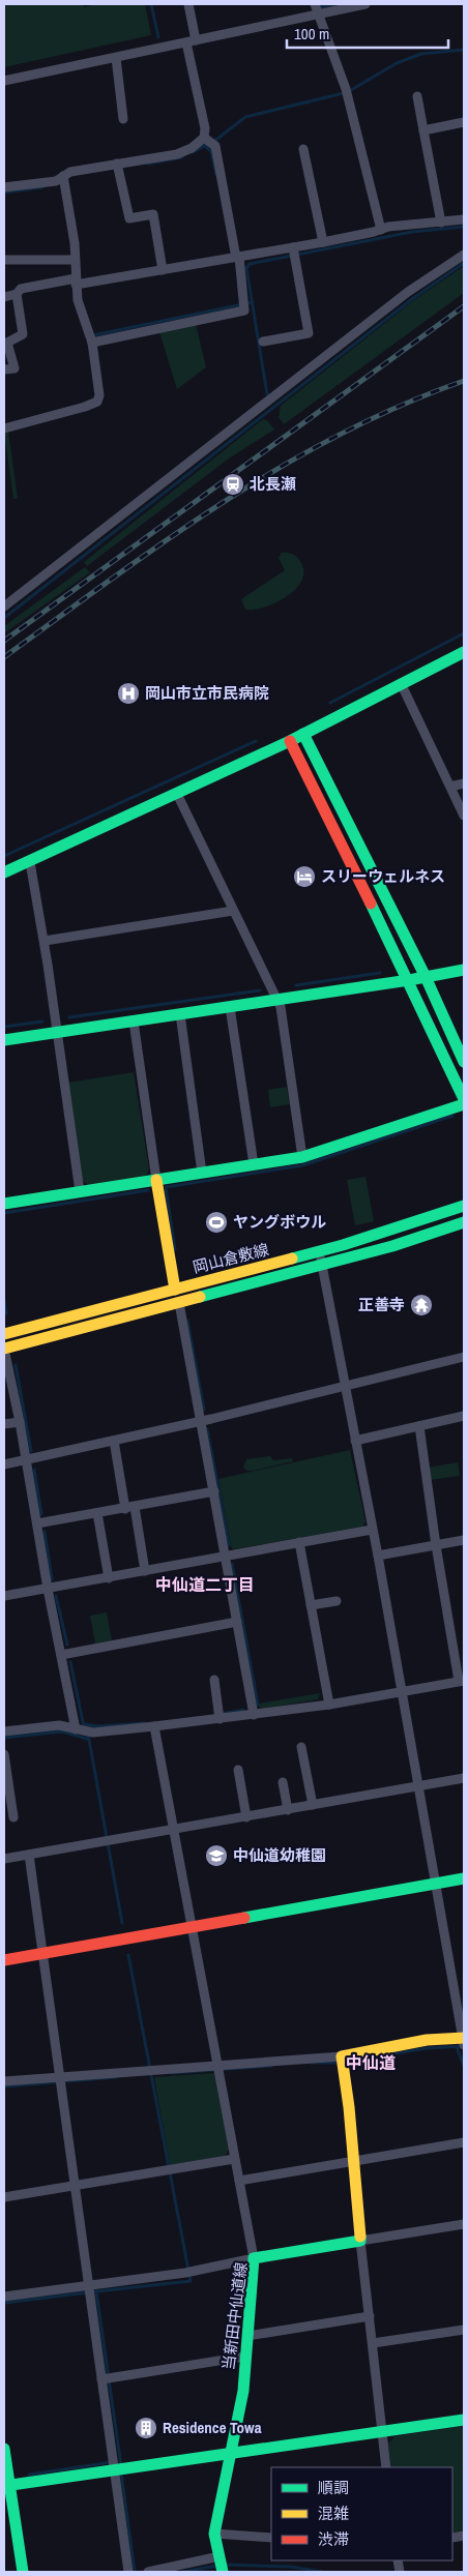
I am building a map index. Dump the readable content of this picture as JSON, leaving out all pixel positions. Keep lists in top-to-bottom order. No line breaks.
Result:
{"streets":{"main road":["岡山倉敷線","当新田中仙道線"]},"districts":["中仙道二丁目","中仙道"],"places":{"station":["北長瀬"],"hospital":["岡山市立市民病院"],"hotel":["スリーウェルネス"],"sports":["ヤングボウル"],"temple":["正善寺"],"school or university":["中仙道幼稚園"],"building":["Residence Towa"]},"legend":["順調","混雑","渋滞"],"scale_bar":"100 m"}
